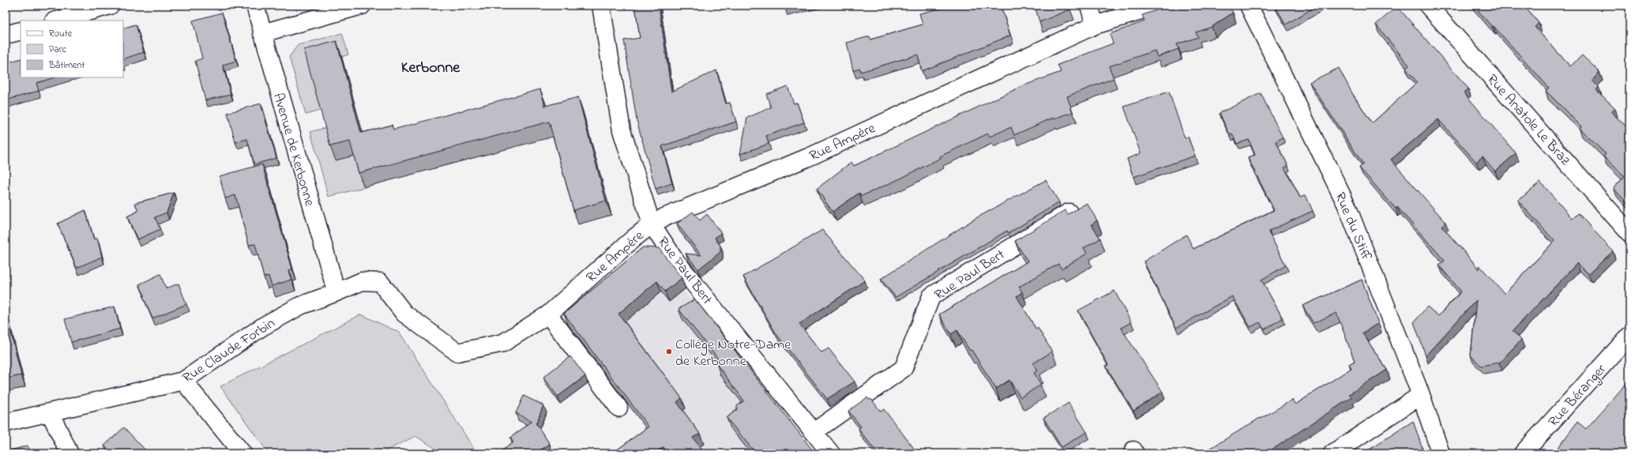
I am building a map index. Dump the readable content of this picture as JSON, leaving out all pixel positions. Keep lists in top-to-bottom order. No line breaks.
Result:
{"streets":{"street":["Rue Anatole Le Braz","Rue Ampère","Avenue de Kerbonne","Rue du Stiff","Rue Paul Bert","Rue Claude Forbin","Rue Béranger"]},"crossings":[["Rue Ampère","Avenue de Kerbonne"],["Rue Ampère","Rue Paul Bert"],["Rue Ampère","Rue Claude Forbin"],["Avenue de Kerbonne","Rue Claude Forbin"]],"districts":["Kerbonne"],"places":["Collège Notre-Dame de Kerbonne"],"legend":["Route","Parc","Bâtiment"]}
